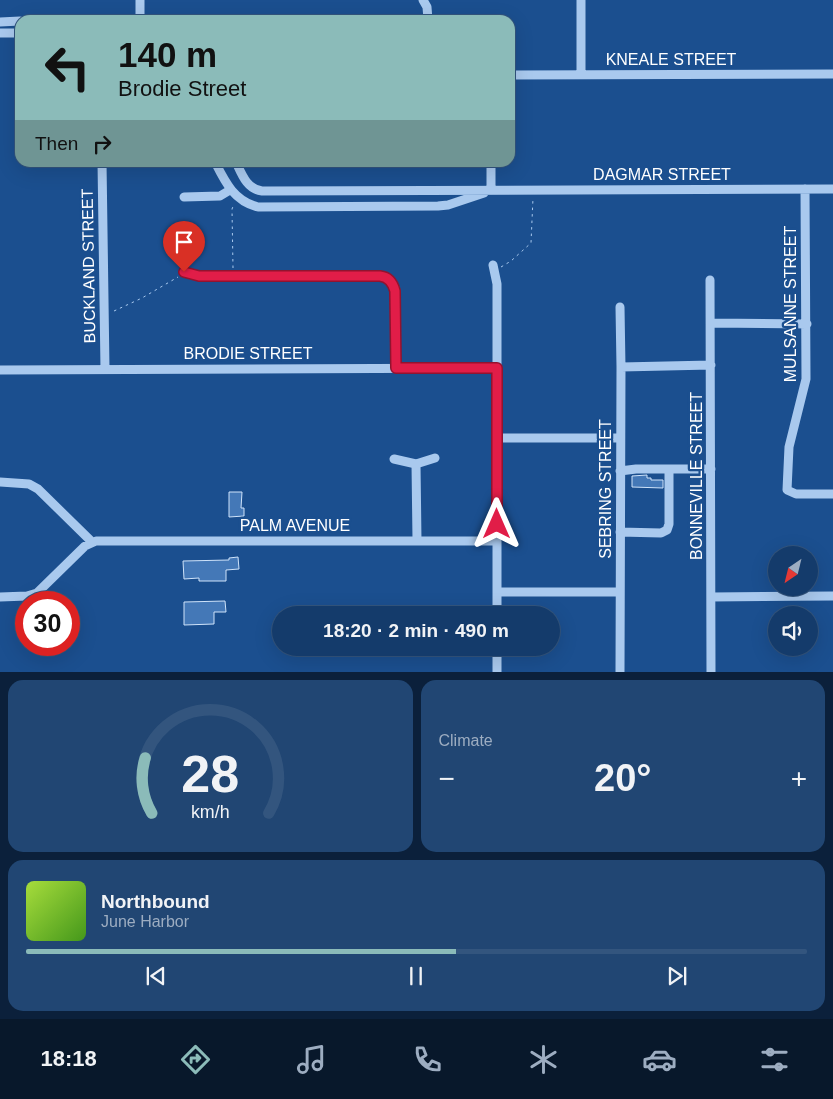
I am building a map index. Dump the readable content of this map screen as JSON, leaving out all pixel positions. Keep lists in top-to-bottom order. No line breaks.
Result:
{"streets":{"street":["KNEALE STREET","DAGMAR STREET","BUCKLAND STREET","MULSANNE STREET","BRODIE STREET","BONNEVILLE STREET","SEBRING STREET","PALM AVENUE"]},"crossings":[["DAGMAR STREET","MULSANNE STREET"],["BUCKLAND STREET","BRODIE STREET"]],"north":"bottom left","page":{"turn":["140 m","Brodie Street"],"then":"Then","limit":"30","trip":"18:20 · 2 min · 490 m","tile":"Climate","heat":["−","20°","+"],"song":["Northbound","June Harbor"],"tabs":"18:18","gauge":["28","km/h"]}}
